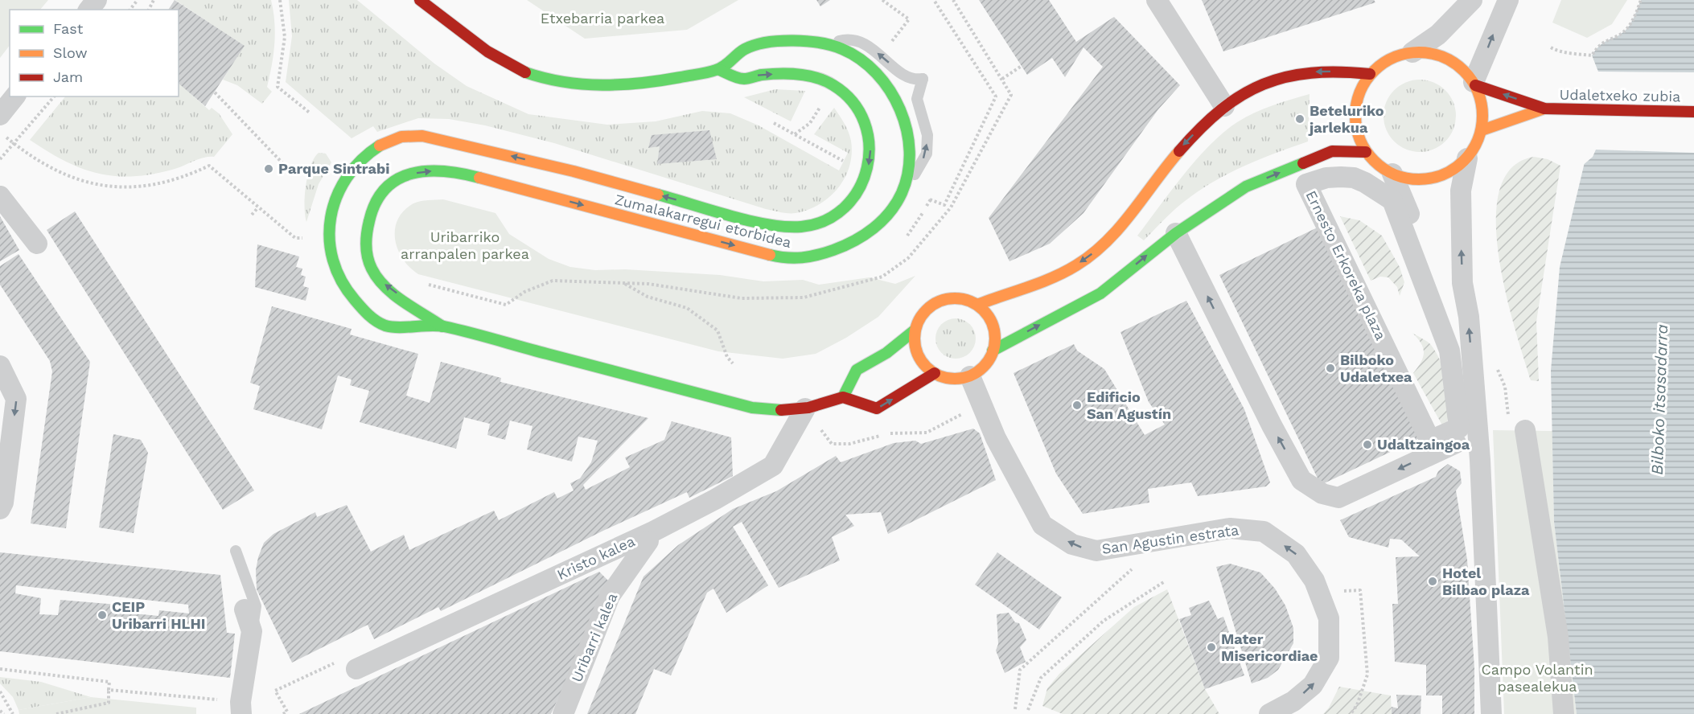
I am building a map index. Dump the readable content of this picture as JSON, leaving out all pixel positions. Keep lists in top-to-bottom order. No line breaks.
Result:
{"streets":{"street":["Udaletxeko zubia","Zumalakarregui etorbidea","Ernesto Erkoreka plaza","San Agustin estrata","Kristo kalea","Uribarri kalea"]},"crossings":[["Zumalakarregui etorbidea","Kristo kalea"]],"water":["Bilboko itsasadarra"],"parks":["Etxebarria parkea","Uribarriko arranpalen parkea","Campo Volantin pasealekua"],"places":["Beteluriko jarlekua","Parque Sintrabi","Bilboko Udaletxea","Edificio San Agustín","Udaltzaingoa","Hotel Bilbao plaza","CEIP Uribarri HLHI","Mater Misericordiae"],"legend":["Fast","Slow","Jam"]}
